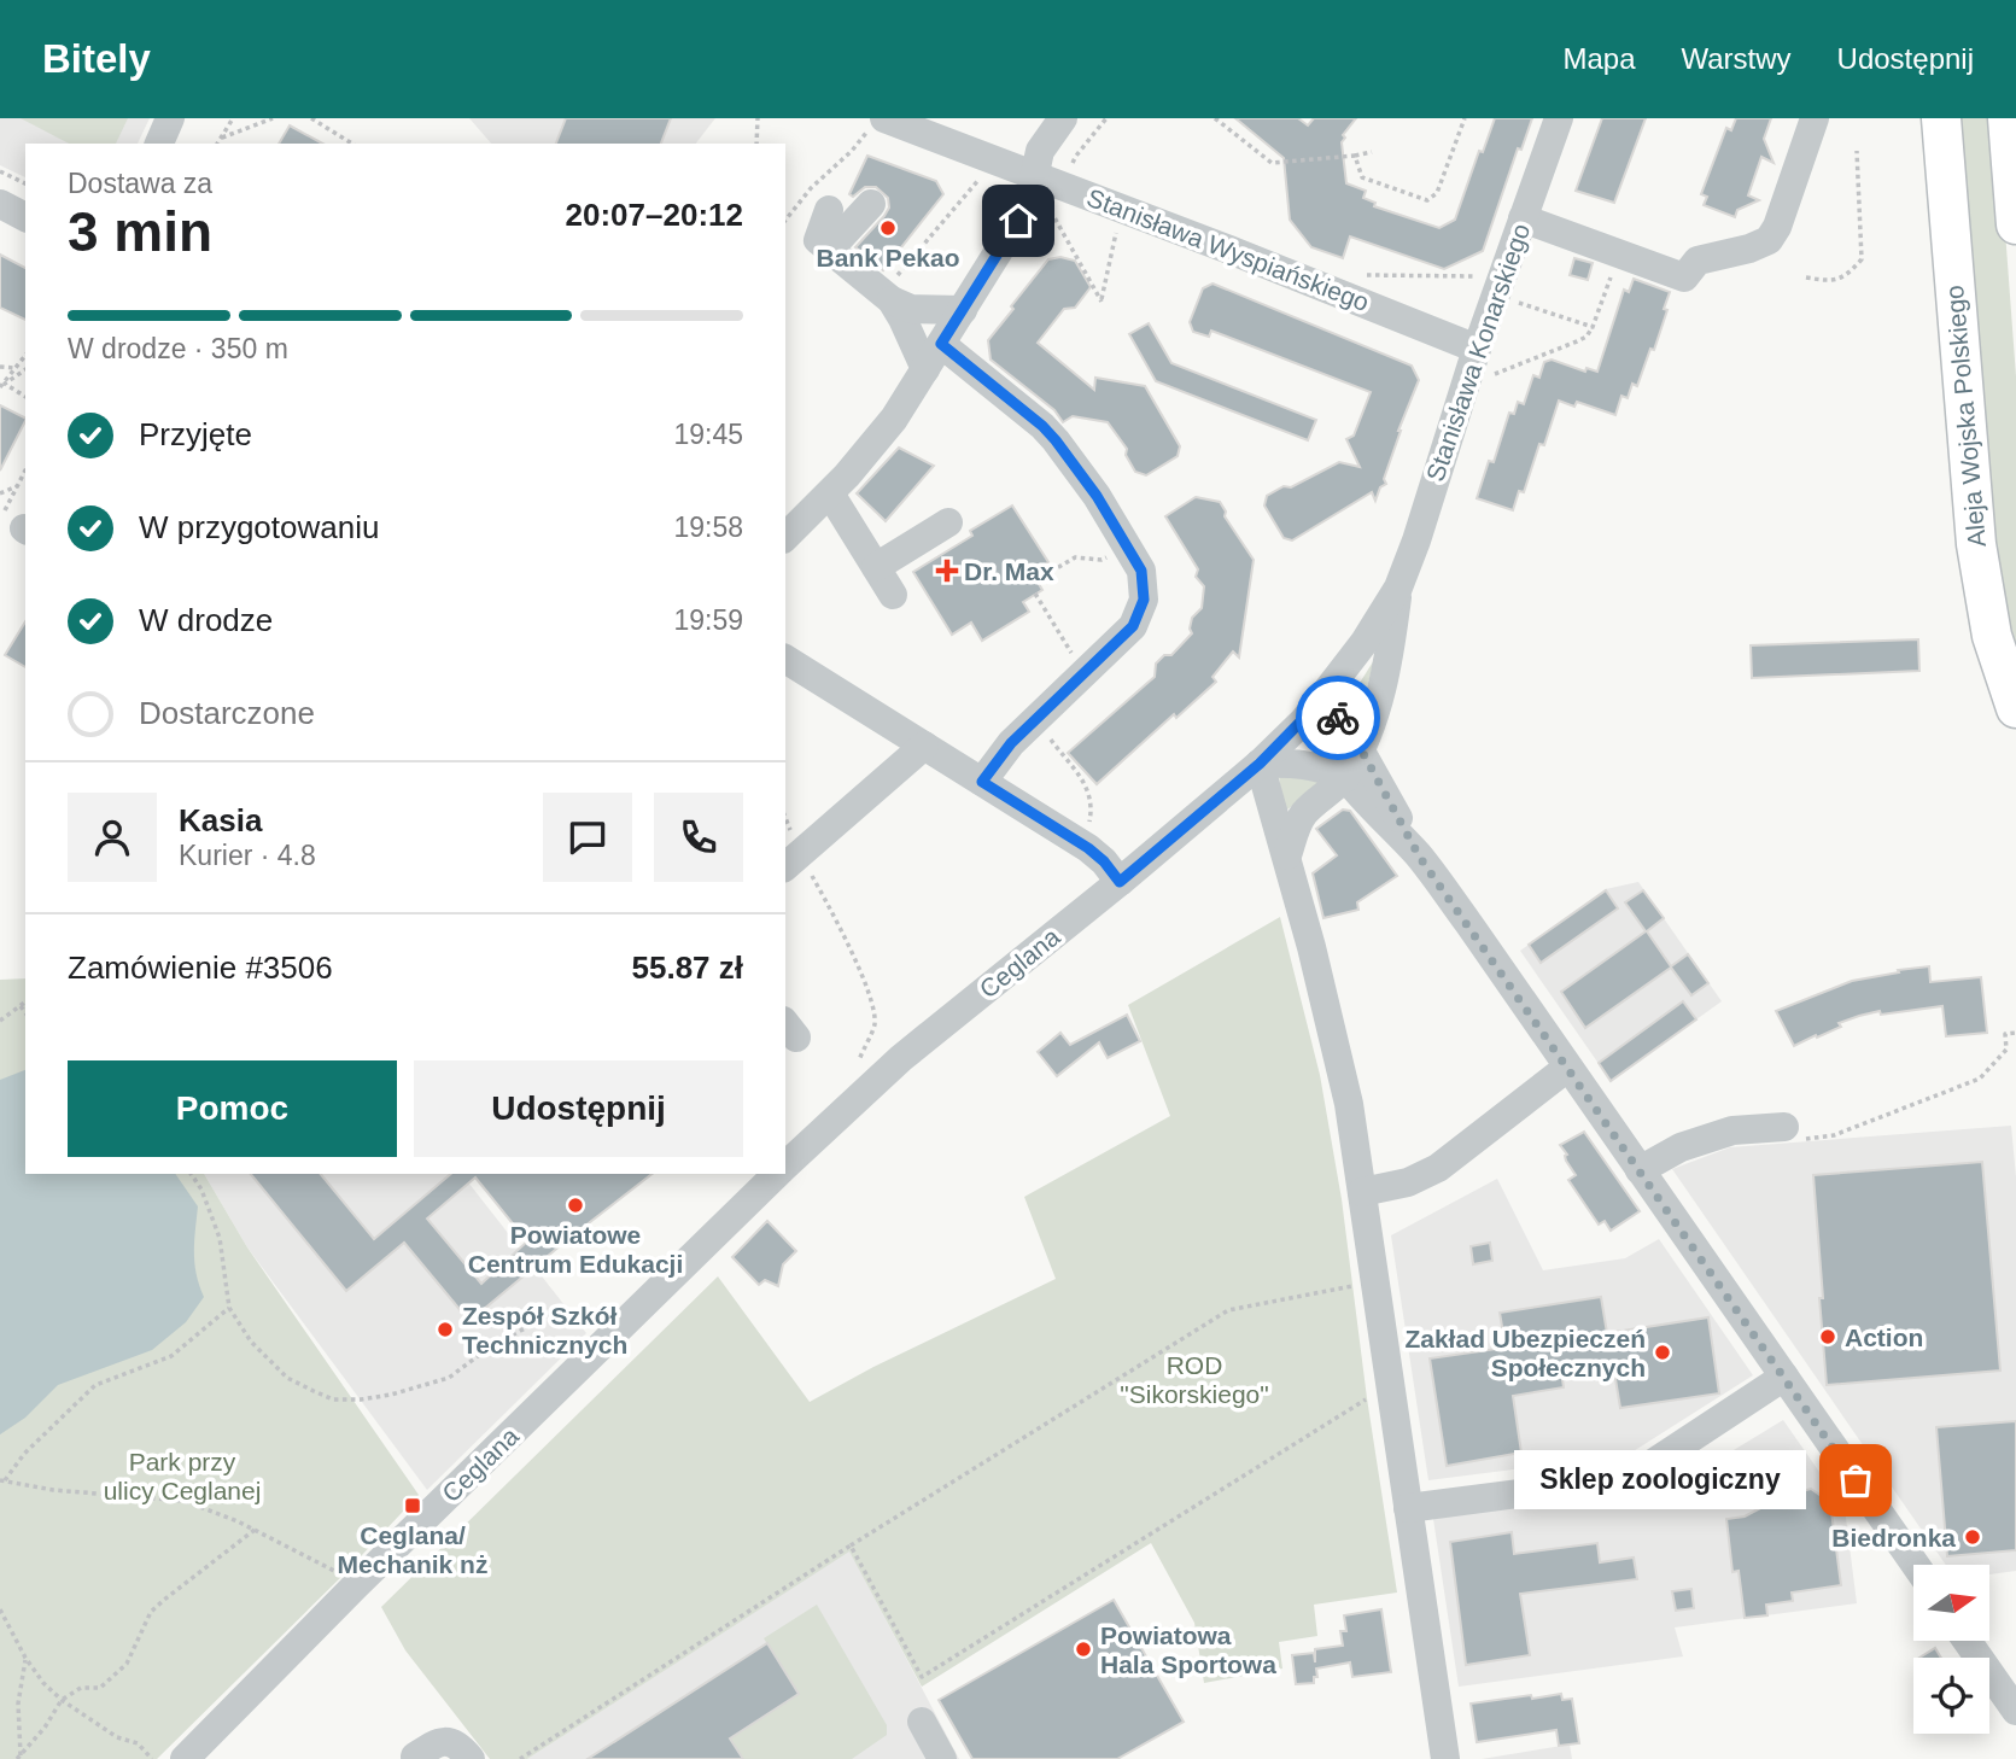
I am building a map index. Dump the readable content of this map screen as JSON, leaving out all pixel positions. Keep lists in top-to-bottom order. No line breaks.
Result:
{"streets":{"main road":["Aleja Wojska Polskiego"],"street":["Stanisława Wyspiańskiego","Stanisława Konarskiego","Ceglana"]},"crossings":[["Stanisława Wyspiańskiego","Stanisława Konarskiego"],["Stanisława Konarskiego","Ceglana"]],"parks":["ROD \"Sikorskiego\"","Park przy ulicy Ceglanej"],"places":{"other":["Bank Pekao","Powiatowe Centrum Edukacji","Zespół Szkół Technicznych","Action","Zakład Ubezpieczeń Społecznych","Sklep zoologiczny","Biedronka","Powiatowa Hala Sportowa"],"health":["Dr. Max"],"transit":["Ceglana/ Mechanik nż"]},"north":"right","page":{"header":"Bitely","nav":["Mapa","Warstwy","Udostępnij"],"heading":["3 min","Dostawa za","20:07–20:12"],"panel":["Kasia","Kurier · 4.8","Zamówienie #3506","55.87 zł"],"bar":"W drodze · 350 m","list":[["Przyjęte","19:45"],["W przygotowaniu","19:58"],["W drodze","19:59"],"Dostarczone"],"buttons":["Pomoc","Udostępnij"],"bubble":"Sklep zoologiczny"}}
